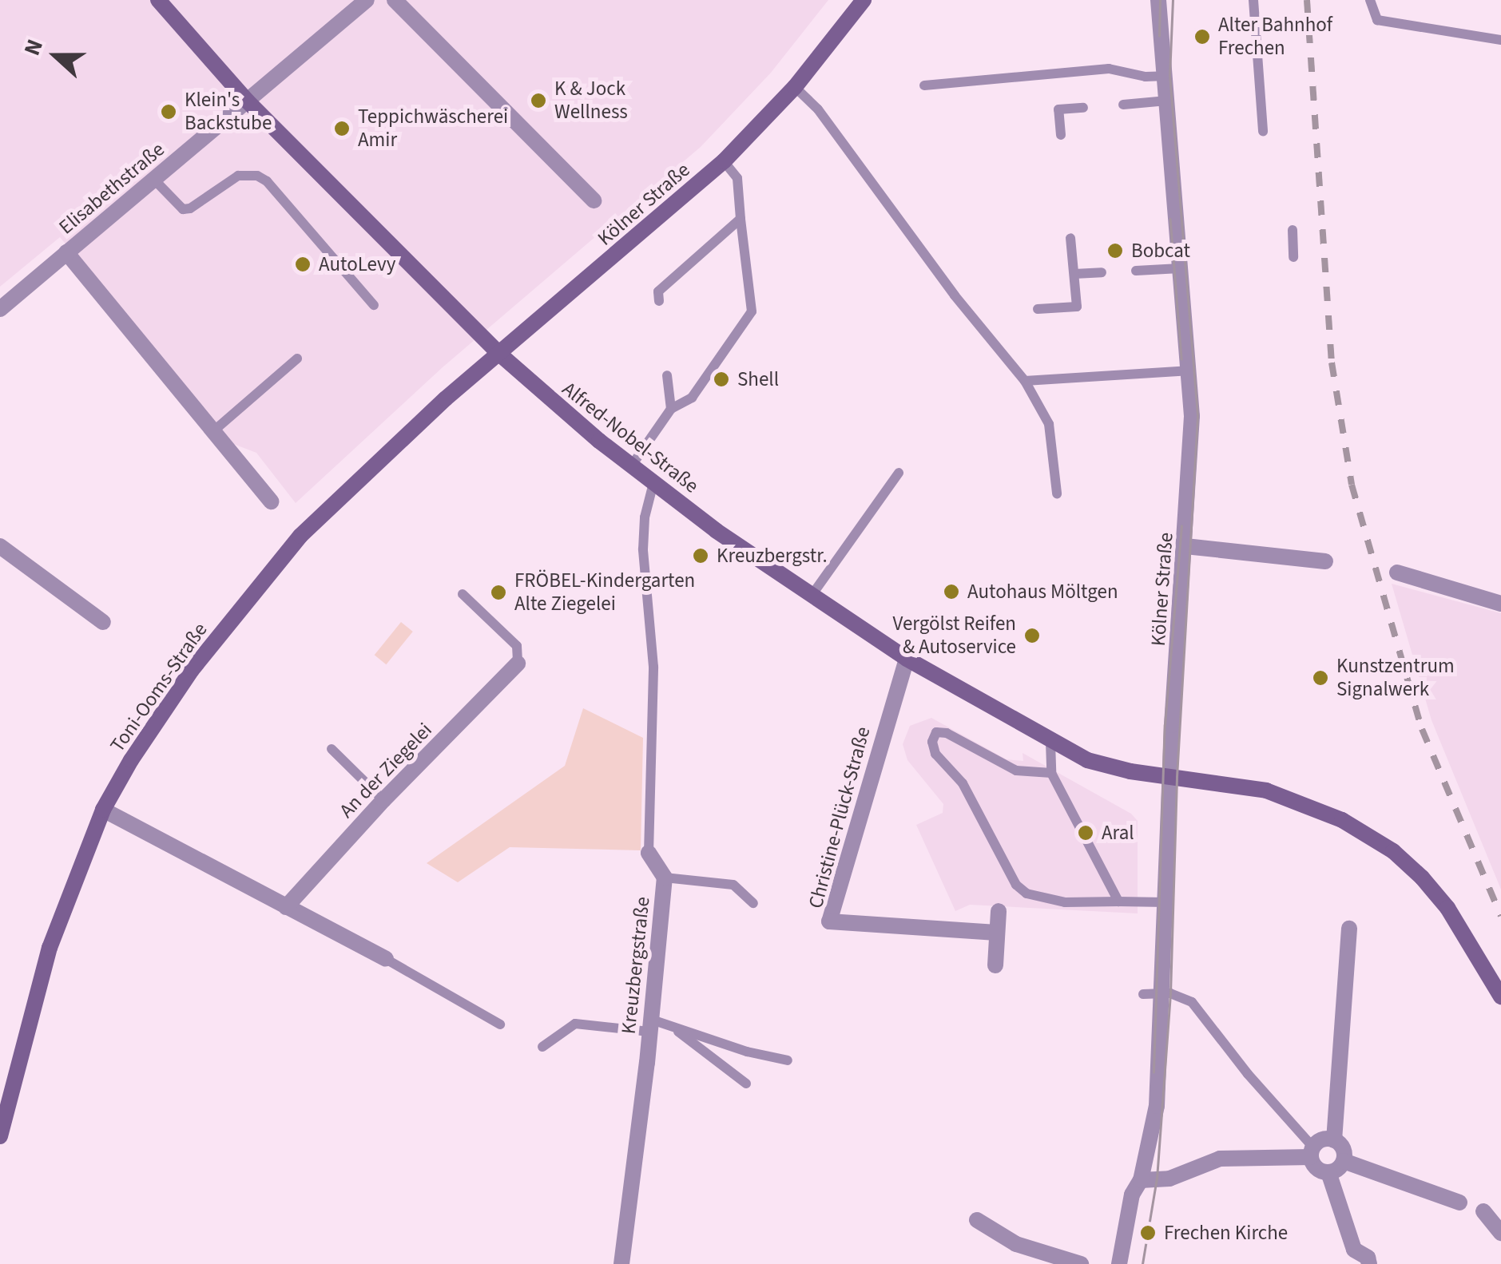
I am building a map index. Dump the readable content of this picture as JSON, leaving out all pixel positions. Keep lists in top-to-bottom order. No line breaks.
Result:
{"streets":{"street":["Elisabethstraße","Kölner Straße","Alfred-Nobel-Straße","Toni-Ooms-Straße","An der Ziegelei","Christine-Plück-Straße","Kreuzbergstraße"]},"crossings":[["Elisabethstraße","Alfred-Nobel-Straße"],["Kölner Straße","Alfred-Nobel-Straße"],["Kölner Straße","Toni-Ooms-Straße"],["Alfred-Nobel-Straße","Toni-Ooms-Straße"],["Alfred-Nobel-Straße","Christine-Plück-Straße"],["Alfred-Nobel-Straße","Kreuzbergstraße"]],"places":["Alter Bahnhof Frechen","K & Jock Wellness","Klein's Backstube","Teppichwäscherei Amir","Bobcat","AutoLevy","Shell","Kreuzbergstr.","Autohaus Möltgen","FRÖBEL-Kindergarten Alte Ziegelei","Vergölst Reifen & Autoservice","Kunstzentrum Signalwerk","Aral","Frechen Kirche"],"north":"left"}
